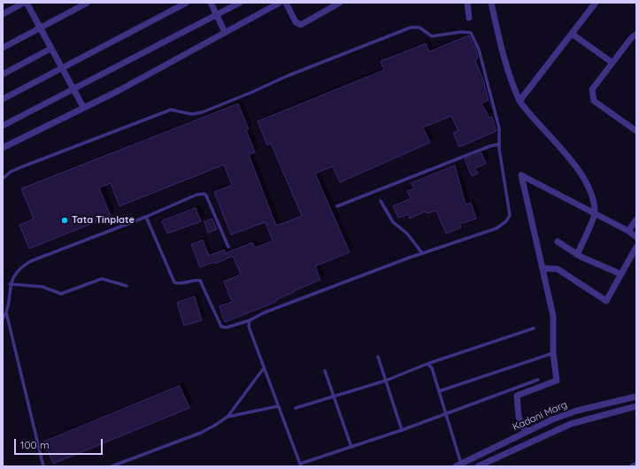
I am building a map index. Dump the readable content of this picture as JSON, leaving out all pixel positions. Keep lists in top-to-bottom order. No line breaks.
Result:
{"streets":{"street":["Kadani Marg"]},"places":["Tata Tinplate"],"scale_bar":"100 m"}
